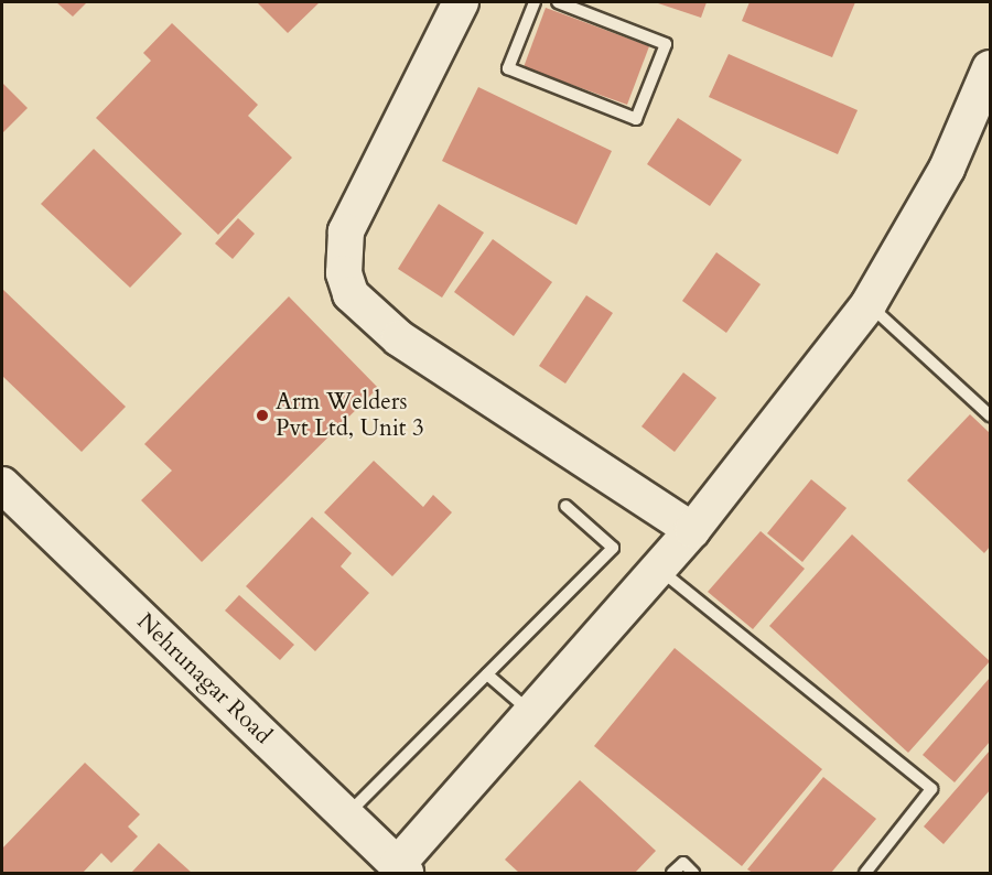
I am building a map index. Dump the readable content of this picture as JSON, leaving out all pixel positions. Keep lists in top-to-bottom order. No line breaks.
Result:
{"streets":{"street":["Nehrunagar Road"]},"places":["Arm Welders Pvt Ltd, Unit 3"]}
